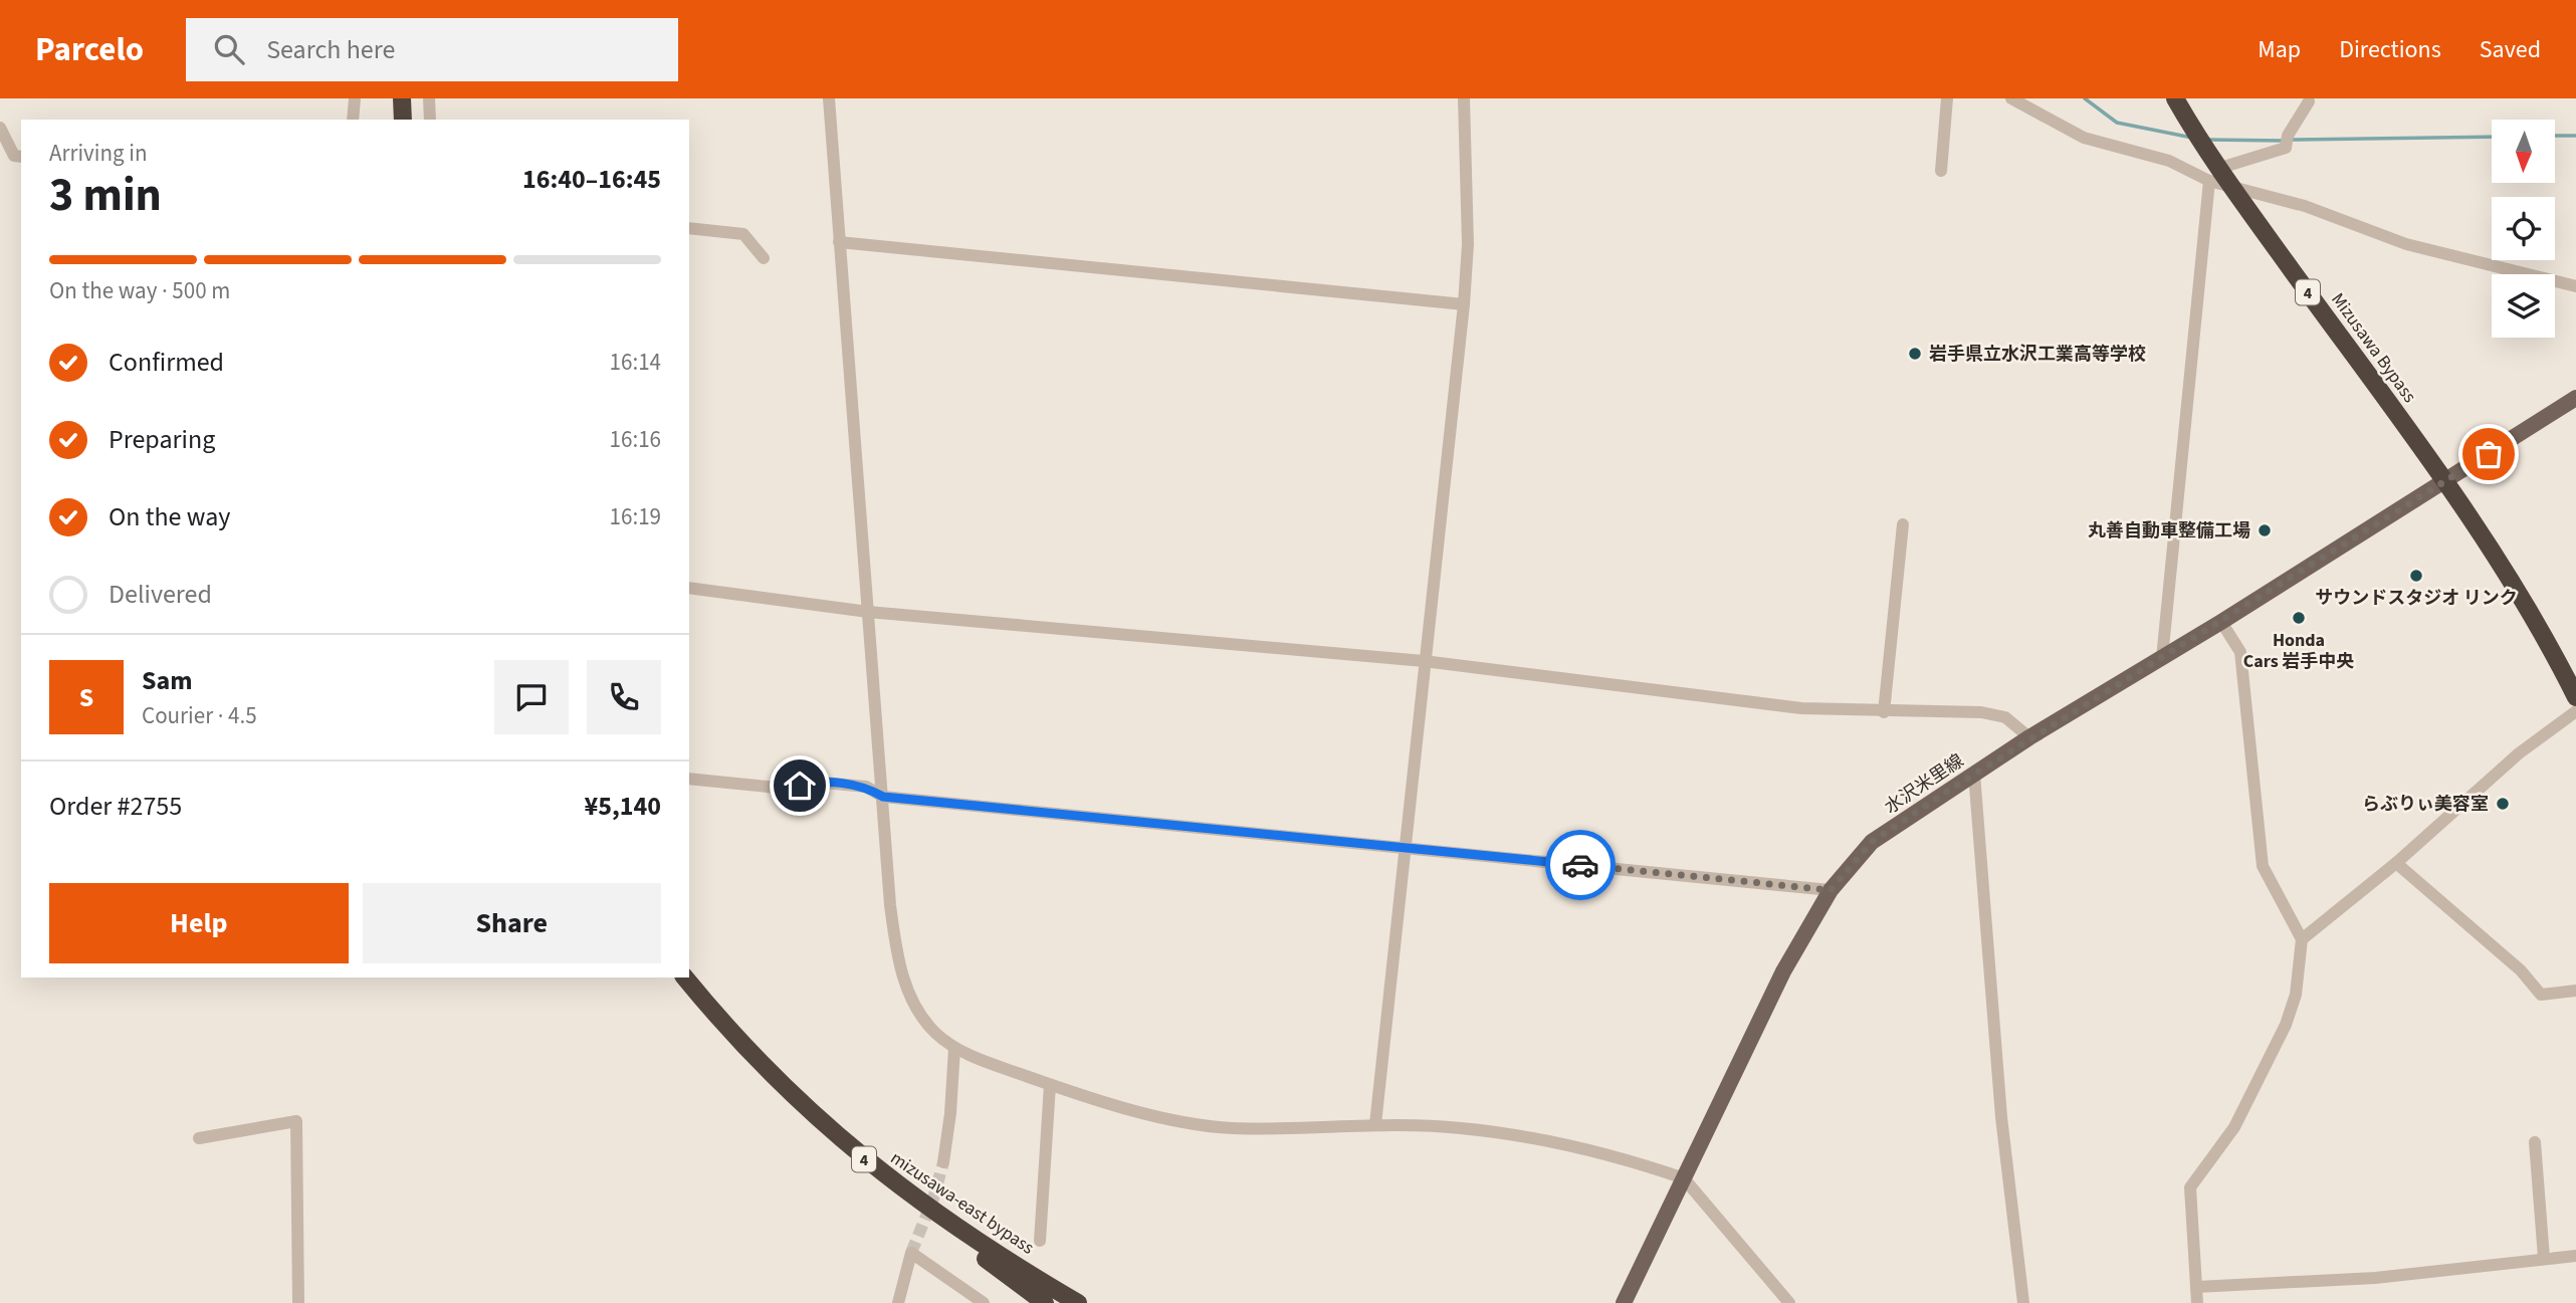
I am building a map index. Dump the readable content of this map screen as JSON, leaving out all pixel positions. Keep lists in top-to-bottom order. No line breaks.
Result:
{"streets":{"highway":["4","Mizusawa Bypass","mizusawa-east bypass"],"main road":["水沢米里線"]},"crossings":[["4","Mizusawa Bypass"],["4","水沢米里線"],["Mizusawa Bypass","水沢米里線"]],"places":["岩手県立水沢工業高等学校","丸善自動車整備工場","サウンドスタジオ リンク","Honda Cars 岩手中央","らぶりぃ美容室"],"north":"bottom","page":{"header":"Parcelo","search":"Search here","nav":["Map","Directions","Saved"],"heading":["3 min","Arriving in","16:40–16:45"],"panel":["Sam","Courier · 4.5","Order #2755","¥5,140"],"bar":"On the way · 500 m","list":[["Confirmed","16:14"],["Preparing","16:16"],["On the way","16:19"],"Delivered"],"round":"S","buttons":["Help","Share"]}}
